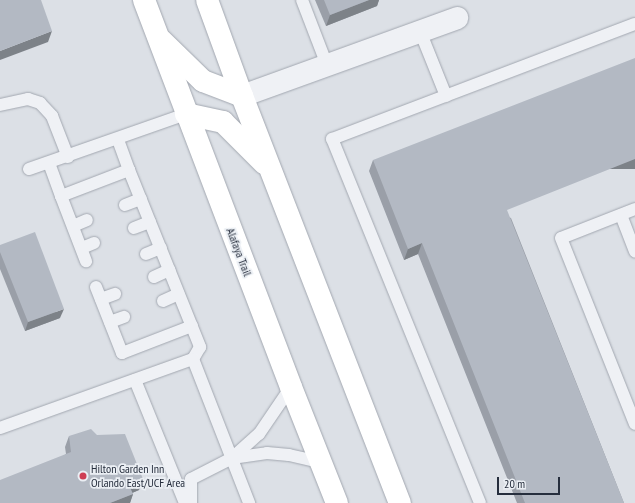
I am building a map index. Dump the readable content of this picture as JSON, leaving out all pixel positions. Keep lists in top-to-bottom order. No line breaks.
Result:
{"streets":{"main road":["Alafaya Trail"]},"places":["Hilton Garden Inn Orlando East/UCF Area"],"scale_bar":"20 m"}
